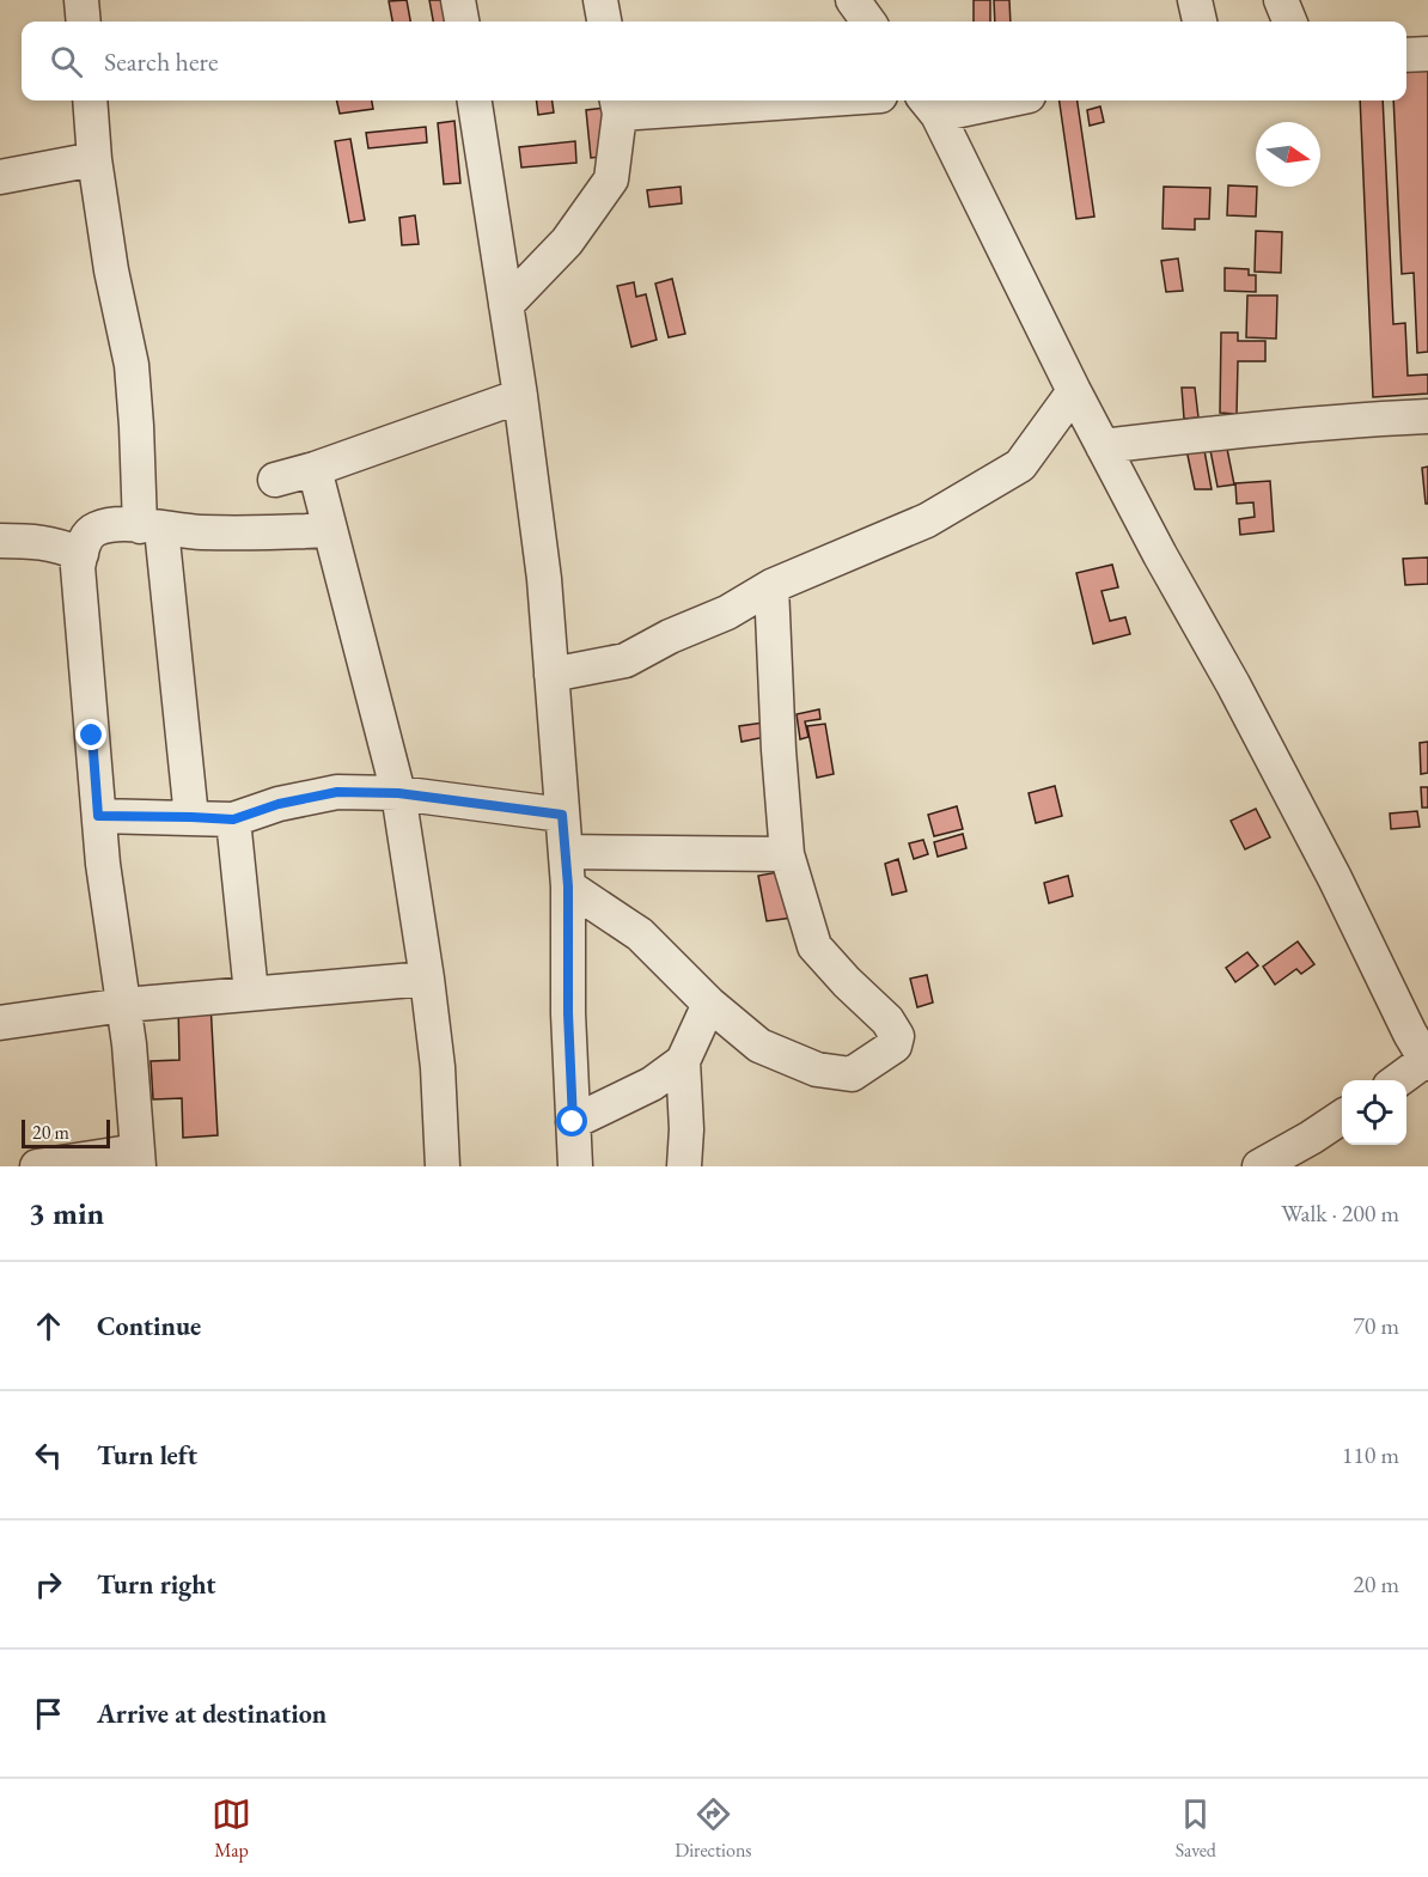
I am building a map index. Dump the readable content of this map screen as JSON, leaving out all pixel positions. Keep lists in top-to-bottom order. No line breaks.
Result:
{"scale_bar":"20 m","north":"right","page":{"search":"Search here","scale":"20 m","heading":["3 min","Walk · 200 m"],"list":[["Continue","70 m"],["Turn left","110 m"],["Turn right","20 m"],"Arrive at destination"],"nav":["Map","Directions","Saved"]}}
